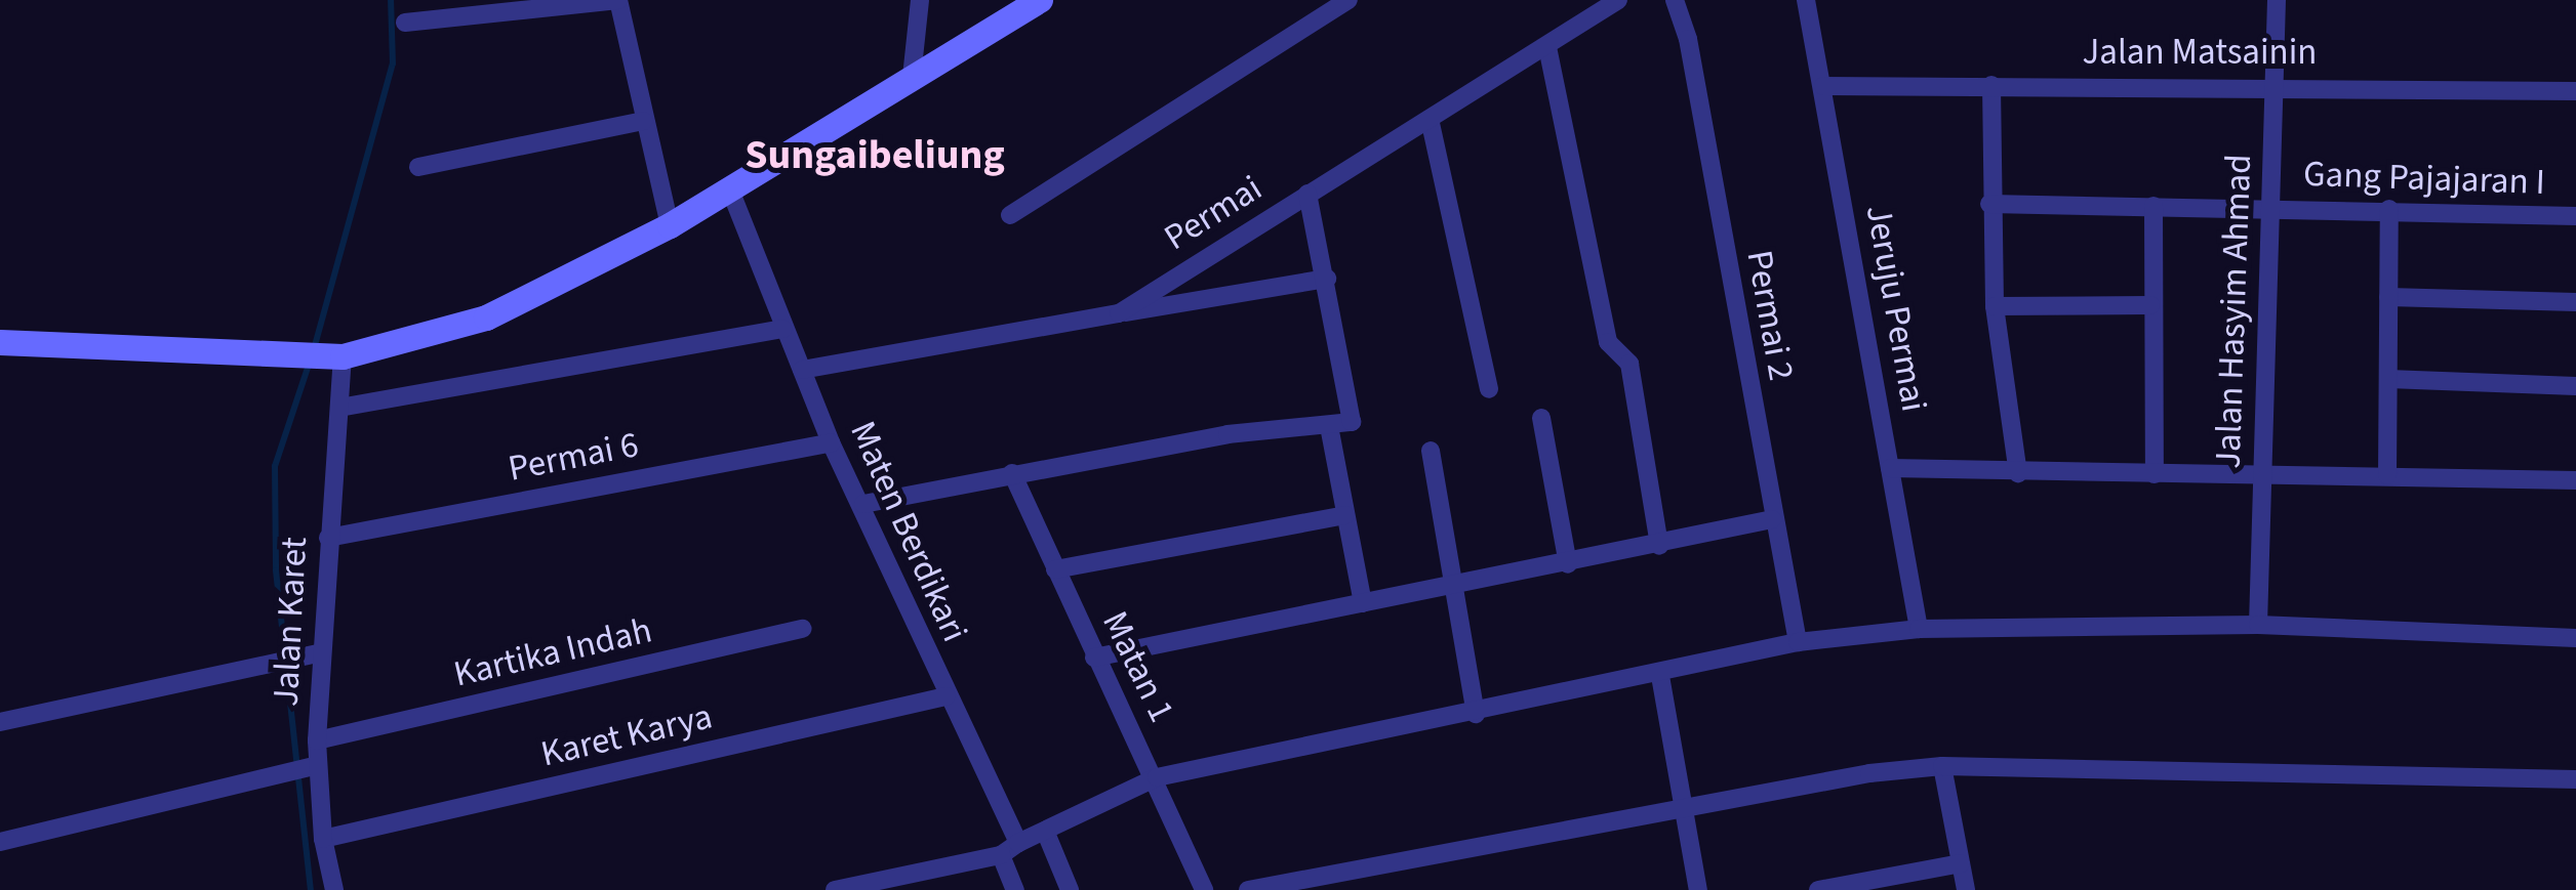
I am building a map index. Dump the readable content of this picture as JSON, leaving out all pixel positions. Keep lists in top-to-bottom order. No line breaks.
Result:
{"streets":{"street":["Jalan Matsainin","Gang Pajajaran I","Permai","Jeruju Permai","Jalan Hasyim Ahmad","Permai 2","Permai 6","Maten Berdikari","Jalan Karet","Kartika Indah","Matan 1","Karet Karya"]},"crossings":[["Jalan Matsainin","Jeruju Permai"],["Jalan Matsainin","Jalan Hasyim Ahmad"],["Gang Pajajaran I","Jalan Hasyim Ahmad"],["Permai","Maten Berdikari"],["Permai 6","Maten Berdikari"],["Permai 6","Jalan Karet"],["Maten Berdikari","Karet Karya"],["Jalan Karet","Kartika Indah"],["Jalan Karet","Karet Karya"]],"districts":["Sungaibeliung"]}
